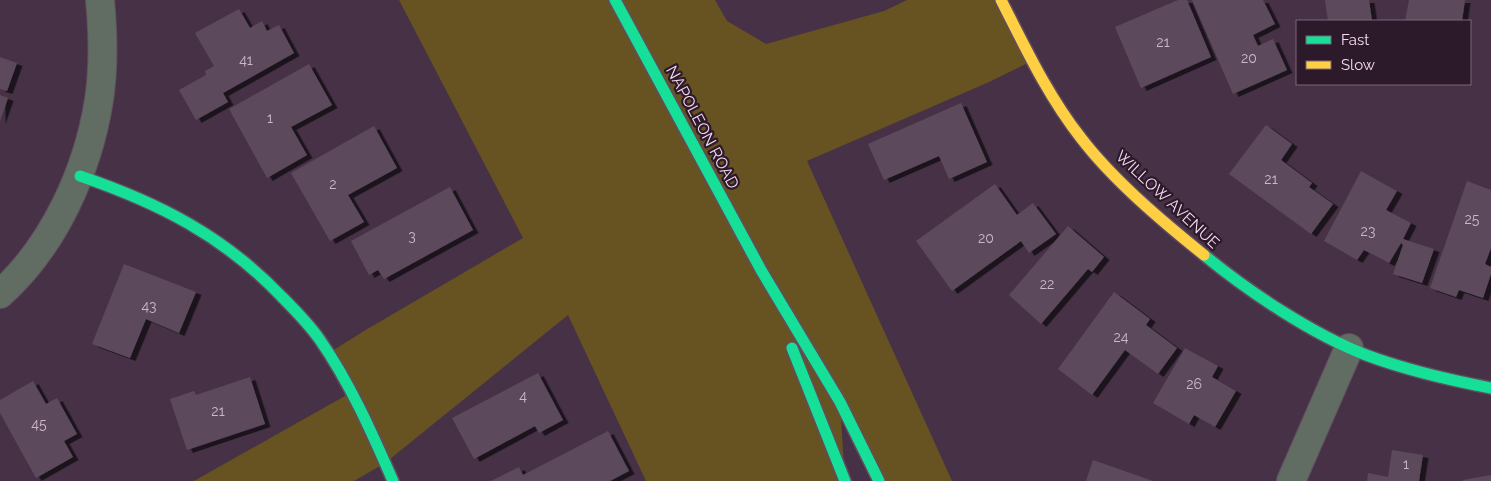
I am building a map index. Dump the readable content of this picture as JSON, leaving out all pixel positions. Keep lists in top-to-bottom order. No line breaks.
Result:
{"streets":{"street":["NAPOLEON ROAD","WILLOW AVENUE"]},"house_numbers":["21","20","41","1","21","2","25","23","3","20","22","43","24","26","4","21","45","1"],"legend":["Fast","Slow"]}
